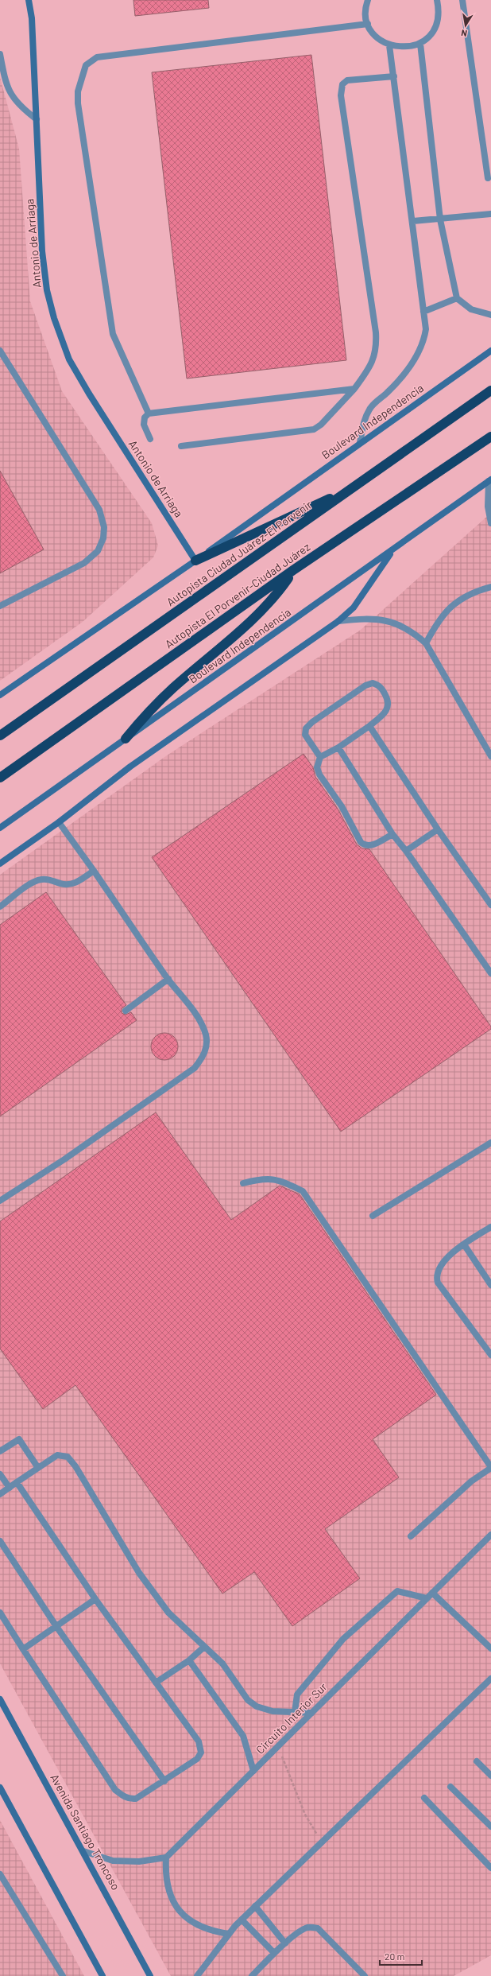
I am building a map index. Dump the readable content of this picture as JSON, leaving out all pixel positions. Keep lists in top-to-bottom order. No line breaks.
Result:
{"streets":{"highway":["Autopista Ciudad Juárez-El Porvenir","Autopista El Porvenir-Ciudad Juárez"],"main road":["Antonio de Arriaga","Boulevard Independencia","Avenida Santiago Troncoso"],"street":["Circuito Interior Sur"]},"crossings":[["Antonio de Arriaga","Boulevard Independencia"]],"scale_bar":"20 m","north":"bottom"}
